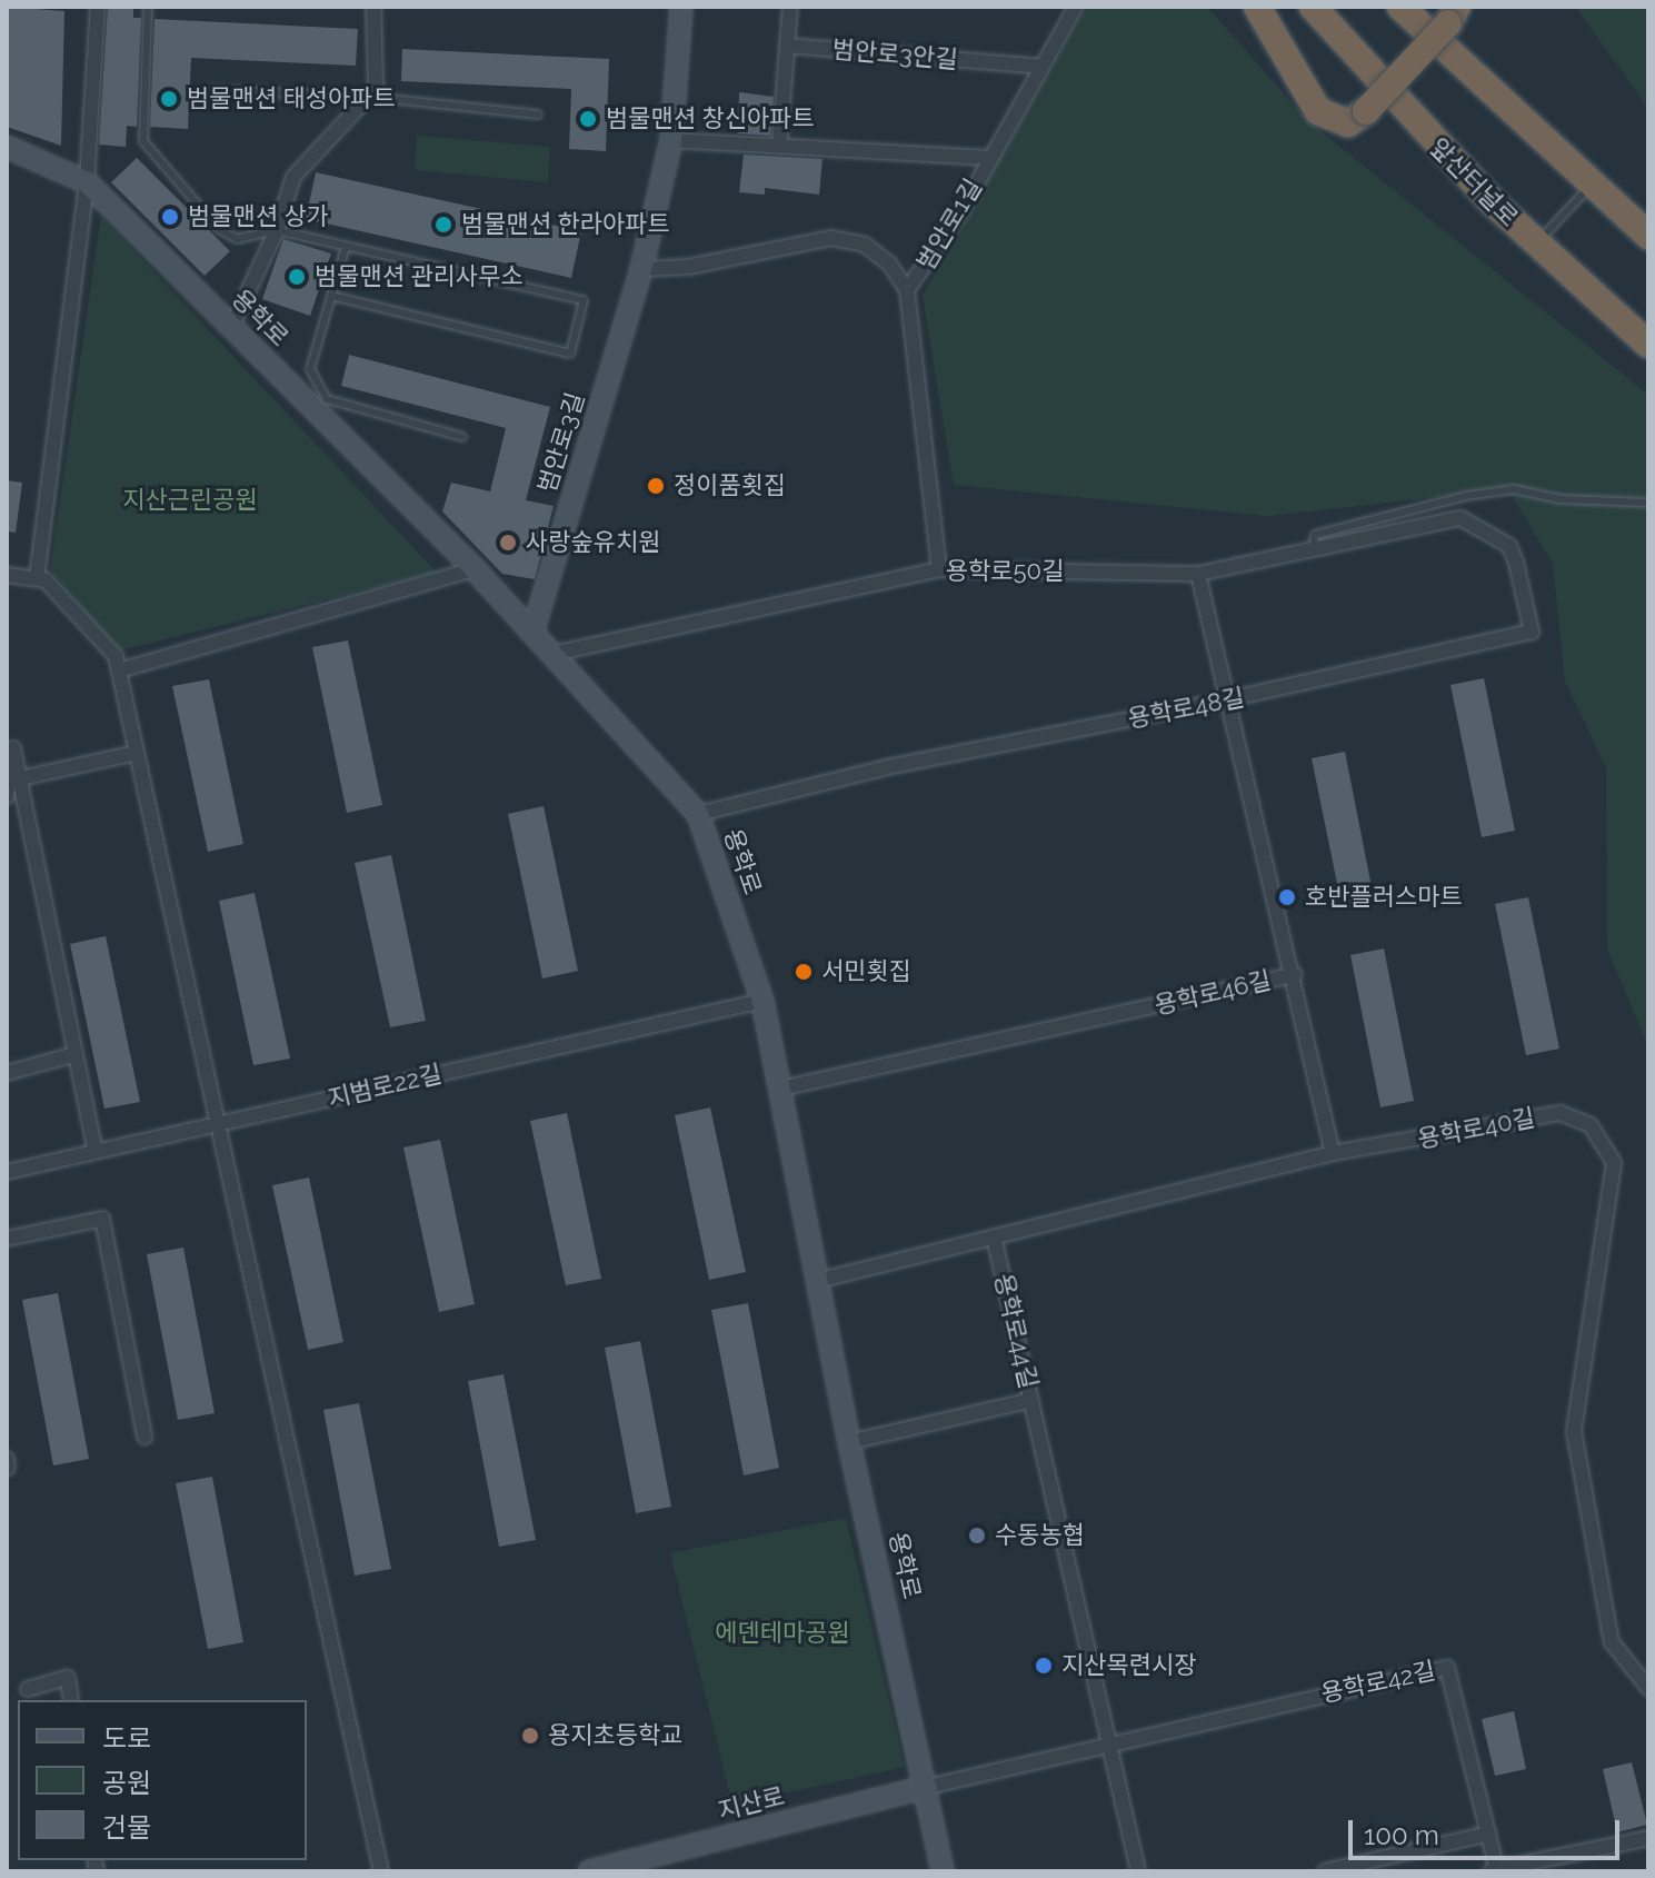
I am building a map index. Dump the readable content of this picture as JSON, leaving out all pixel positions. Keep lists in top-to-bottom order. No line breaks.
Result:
{"streets":{"highway":["앞산터널로"],"street":["범안로3안길","범안로1길","용학로","범안로3길","용학로50길","용학로48길","용학로46길","지범로22길","용학로40길","용학로44길","용학로42길","지산로"]},"crossings":[["범안로3안길","범안로1길"],["범안로1길","용학로50길"],["용학로","범안로3길"],["용학로","용학로50길"],["용학로","용학로48길"],["용학로","용학로46길"],["용학로","지범로22길"],["용학로","용학로40길"],["용학로","용학로44길"],["용학로","용학로42길"],["용학로","지산로"],["용학로50길","용학로48길"],["용학로50길","용학로46길"],["용학로48길","용학로46길"],["용학로40길","용학로44길"],["용학로42길","지산로"]],"parks":["지산근린공원","에덴테마공원"],"places":["범물맨션 태성아파트","범물맨션 창신아파트","범물맨션 상가","범물맨션 한라아파트","범물맨션 관리사무소","정이품횟집","사랑숲유치원","호반플러스마트","서민횟집","수동농협","지산목련시장","용지초등학교"],"legend":["도로","공원","건물"],"scale_bar":"100 m"}
